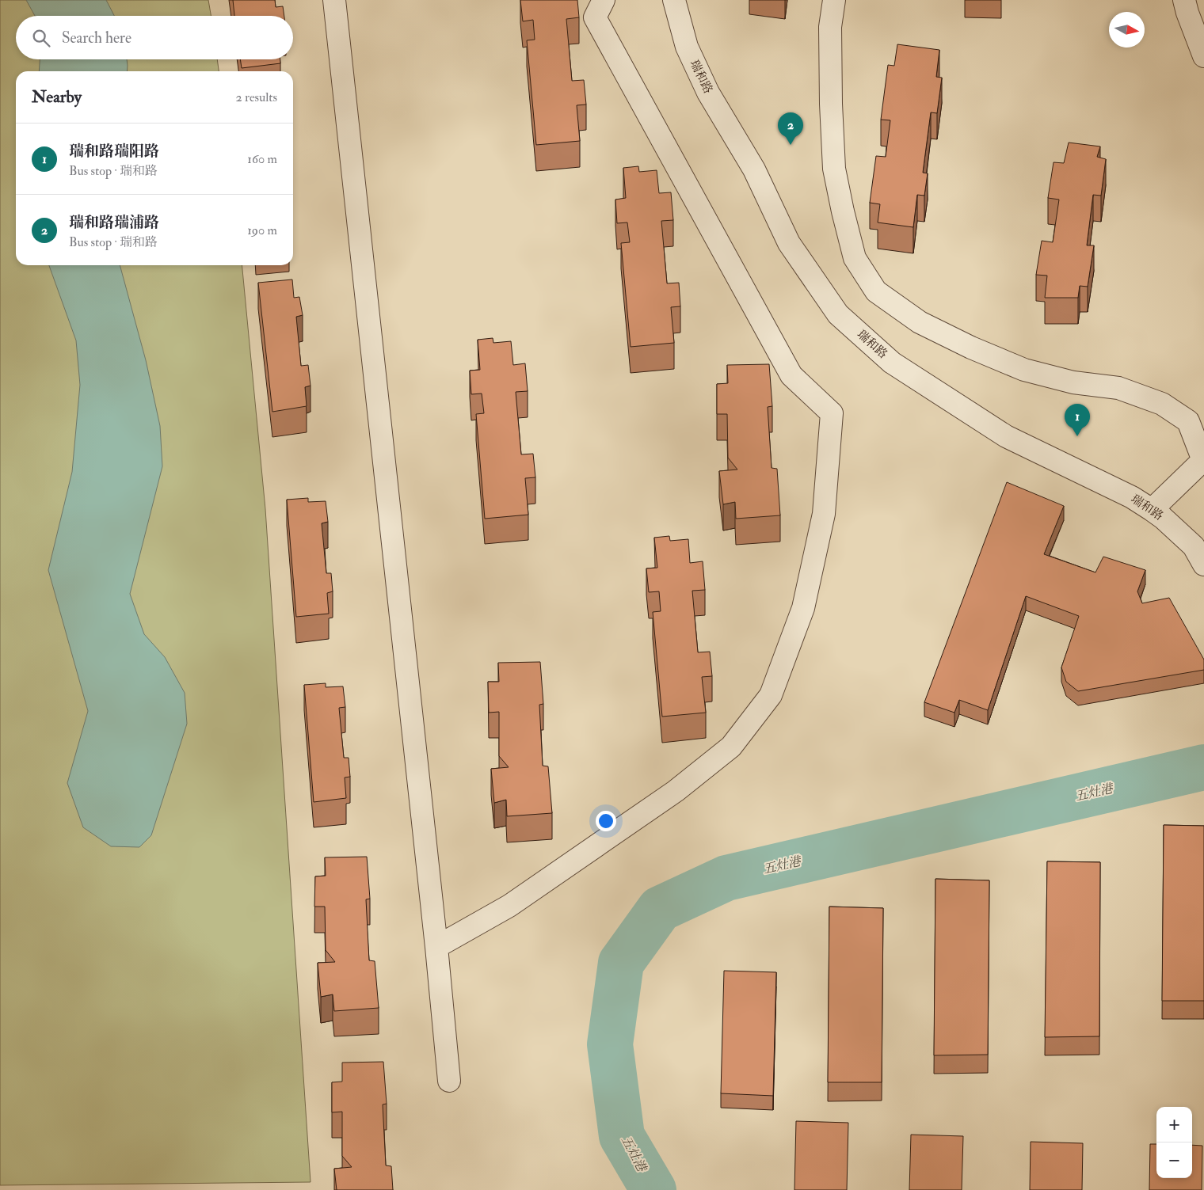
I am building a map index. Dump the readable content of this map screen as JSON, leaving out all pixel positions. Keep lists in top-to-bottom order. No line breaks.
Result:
{"streets":{"street":["瑞和路"]},"water":["五灶港"],"north":"right","page":{"search":"Search here","heading":["Nearby","2 results"],"pins":["2","1"],"list":[{"mark":"1","name":"瑞和路瑞阳路","note":"Bus stop · 瑞和路","value":"160 m"},{"mark":"2","name":"瑞和路瑞浦路","note":"Bus stop · 瑞和路","value":"190 m"}],"map_buttons":["+","−"]}}
